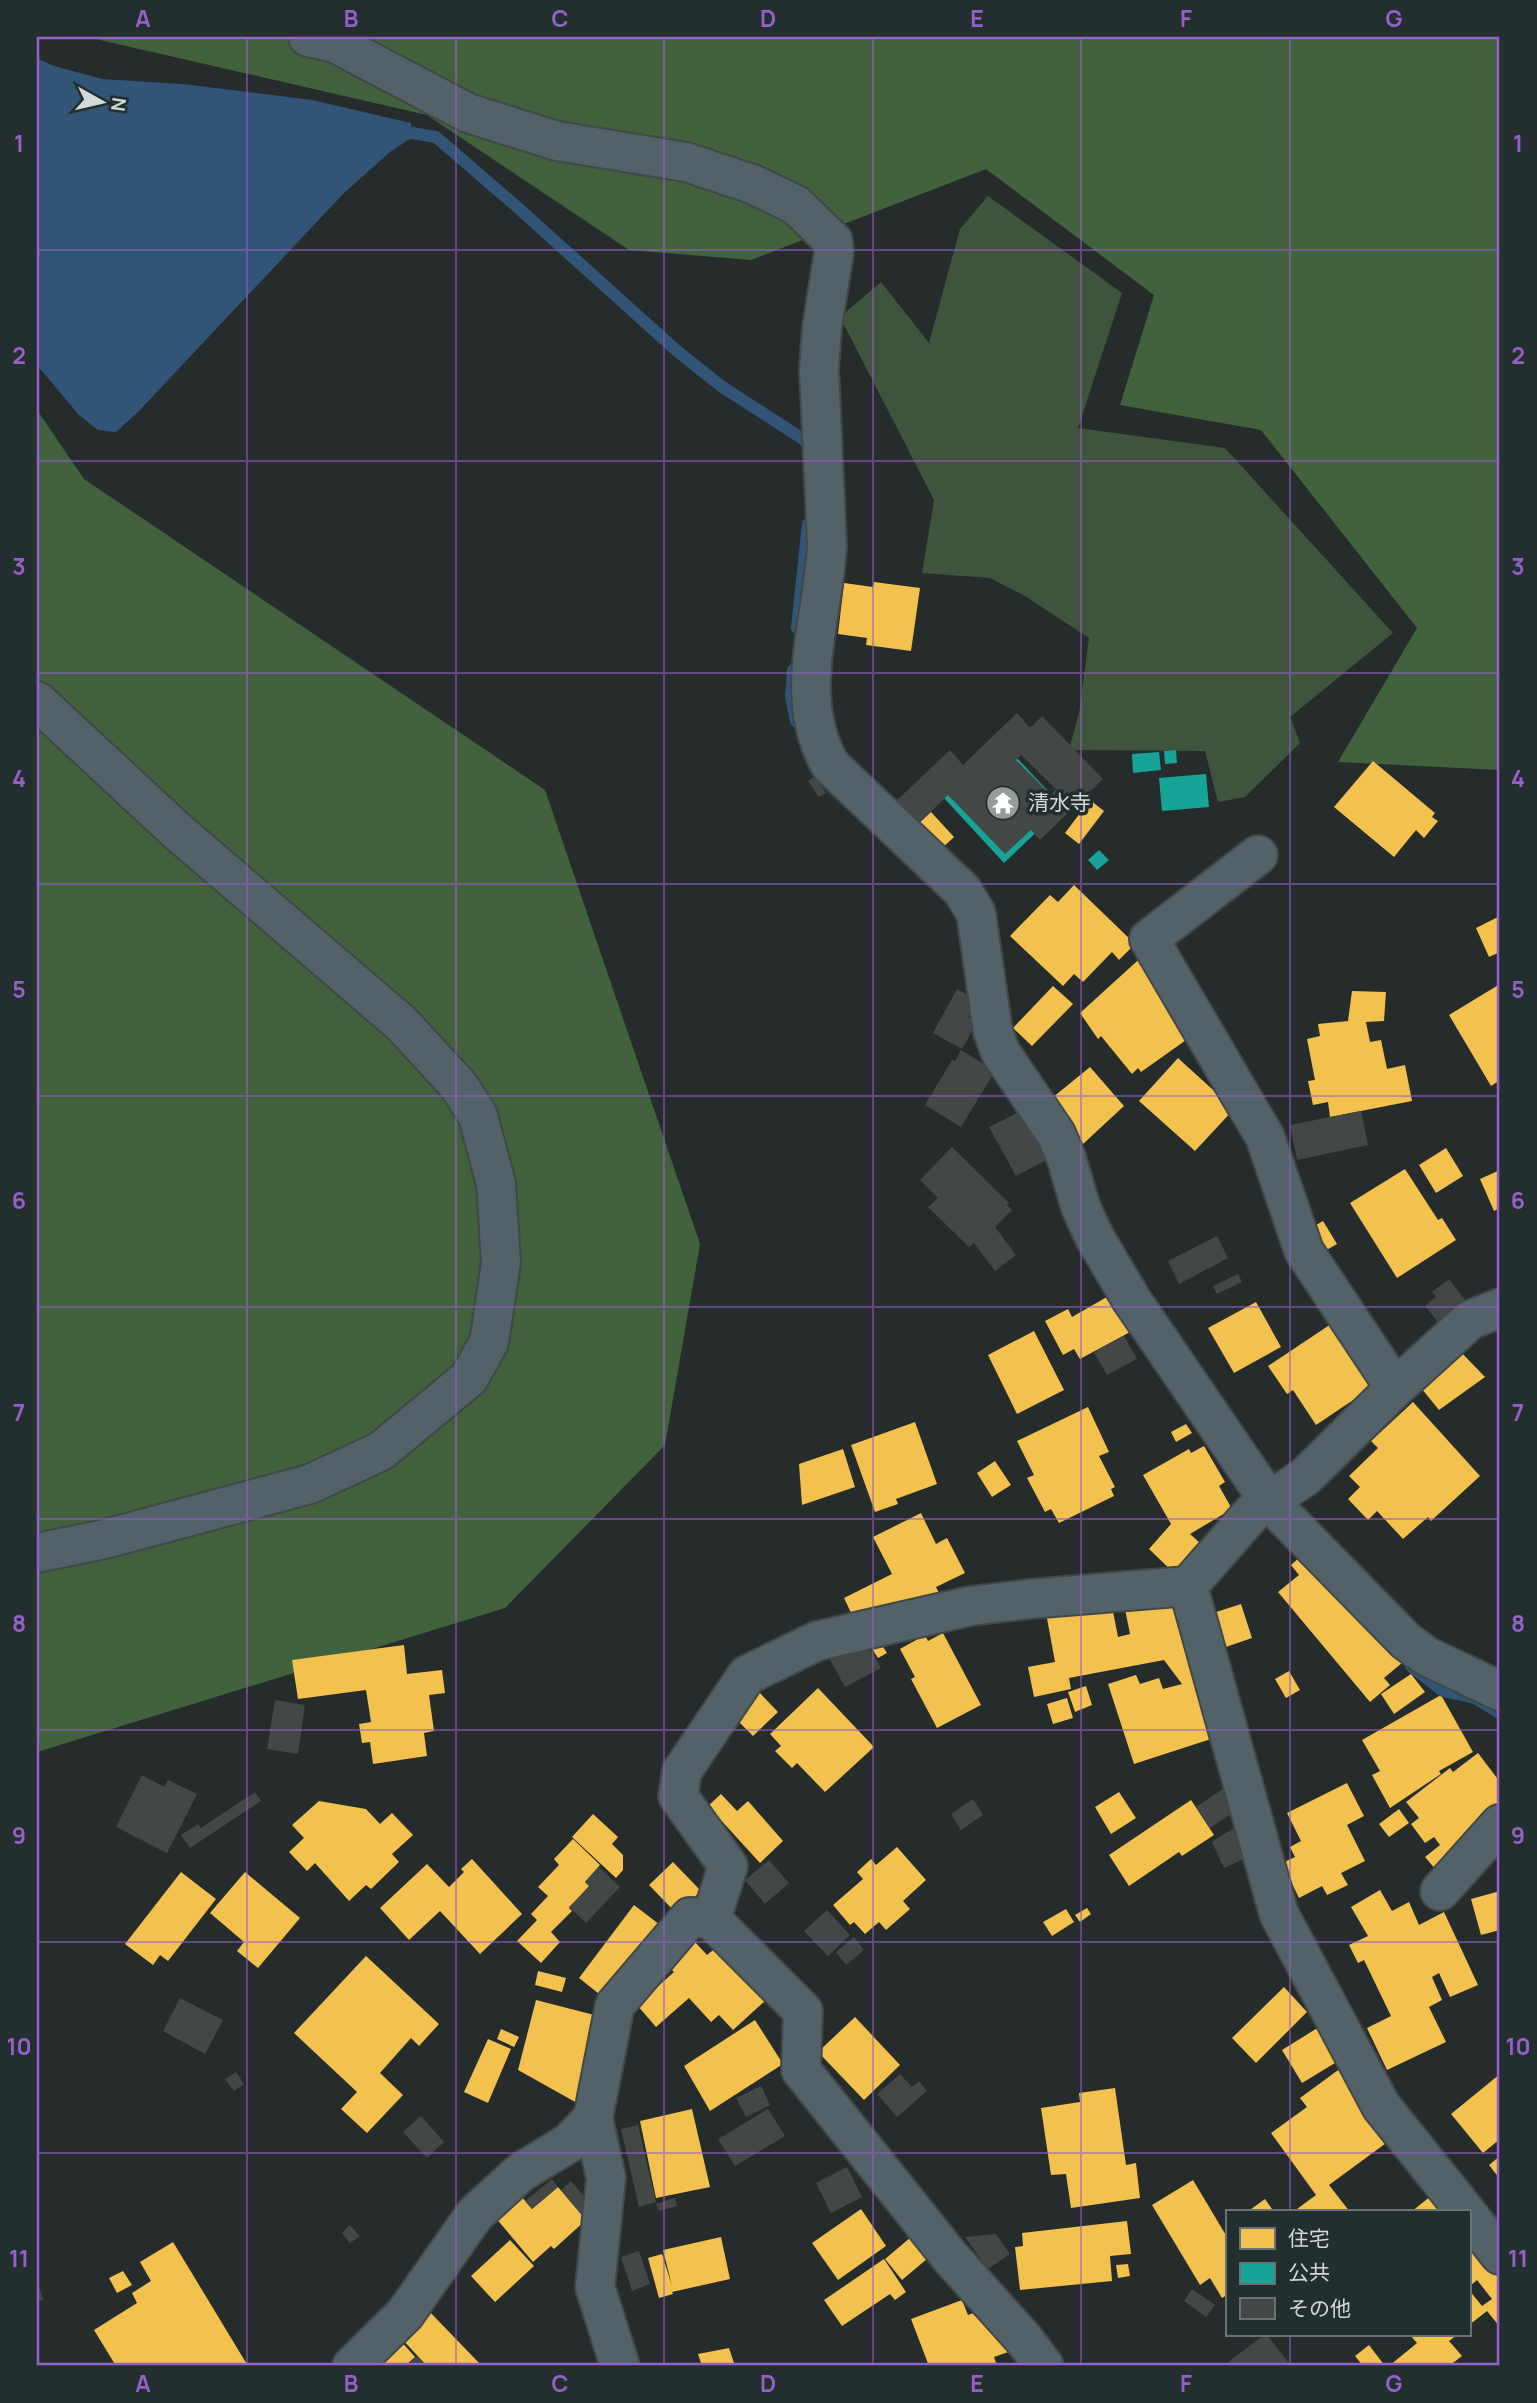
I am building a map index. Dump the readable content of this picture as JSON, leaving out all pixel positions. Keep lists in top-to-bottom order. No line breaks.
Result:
{"places":{"temple":["清水寺"]},"legend":["住宅","公共","その他"],"north":"right","grid":{"columns":["A","B","C","D","E","F","G"],"rows":["1","2","3","4","5","6","7","8","9","10","11"]}}
